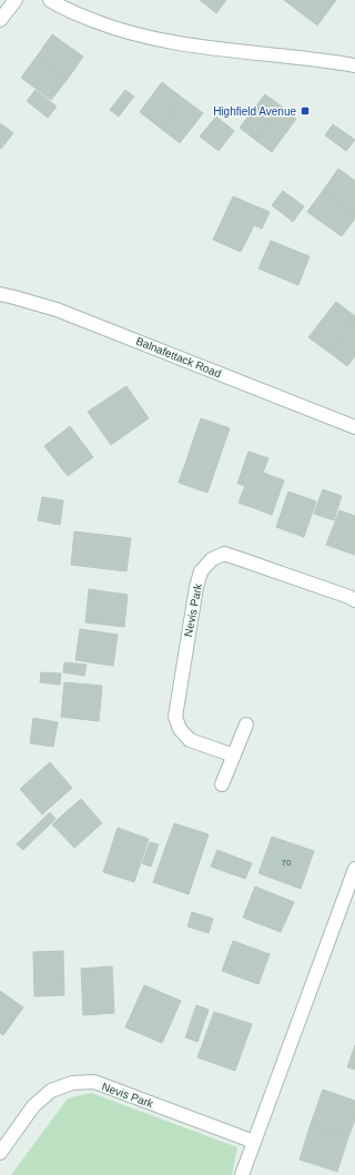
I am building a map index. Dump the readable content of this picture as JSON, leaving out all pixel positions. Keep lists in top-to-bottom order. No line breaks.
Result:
{"streets":{"street":["Balnafettack Road","Nevis Park"]},"places":{"transit":["Highfield Avenue"]},"house_numbers":["70"]}
